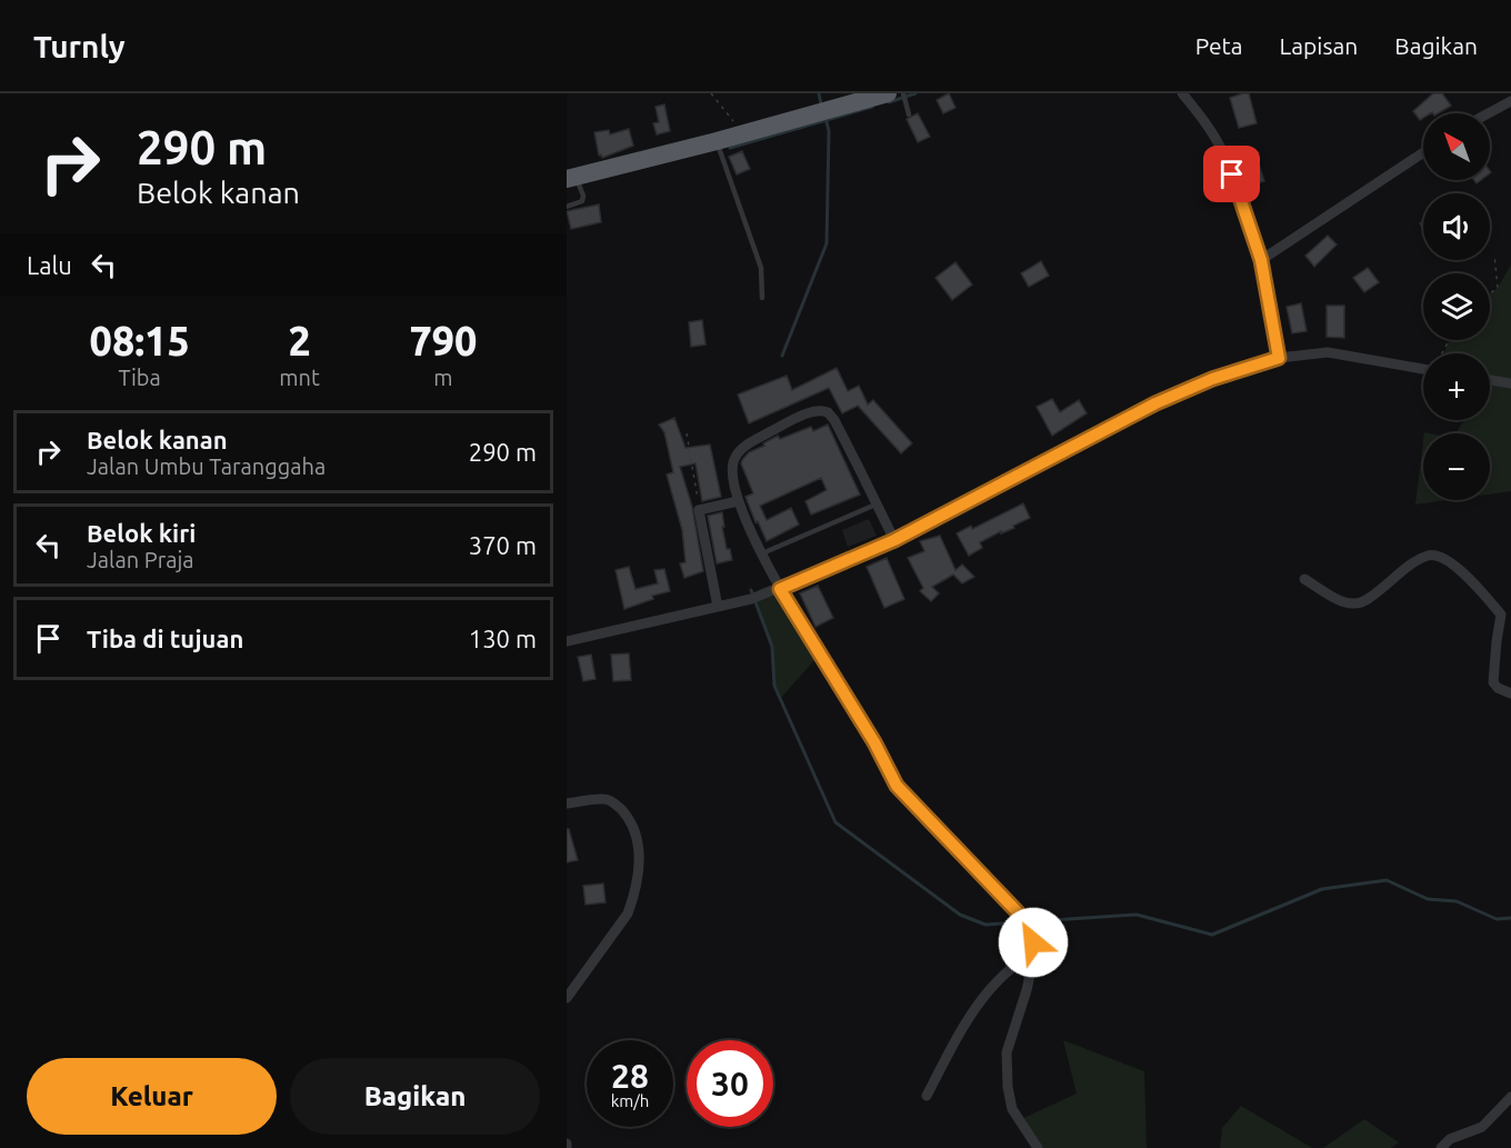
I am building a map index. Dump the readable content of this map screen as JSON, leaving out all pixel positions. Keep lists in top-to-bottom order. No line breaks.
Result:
{"north":"top left","page":{"header":"Turnly","nav":["Peta","Lapisan","Bagikan"],"turn":["290 m","Belok kanan"],"map_buttons":["+","−"],"then":"Lalu","eta":["08:15","Tiba","2","mnt","790","m"],"list":[{"name":"Belok kanan","note":"Jalan Umbu Taranggaha","value":"290 m"},{"name":"Belok kiri","note":"Jalan Praja","value":"370 m"},{"name":"Tiba di tujuan","value":"130 m"}],"speed":"28 km/h","limit":"30","buttons":["Keluar","Bagikan"]}}
